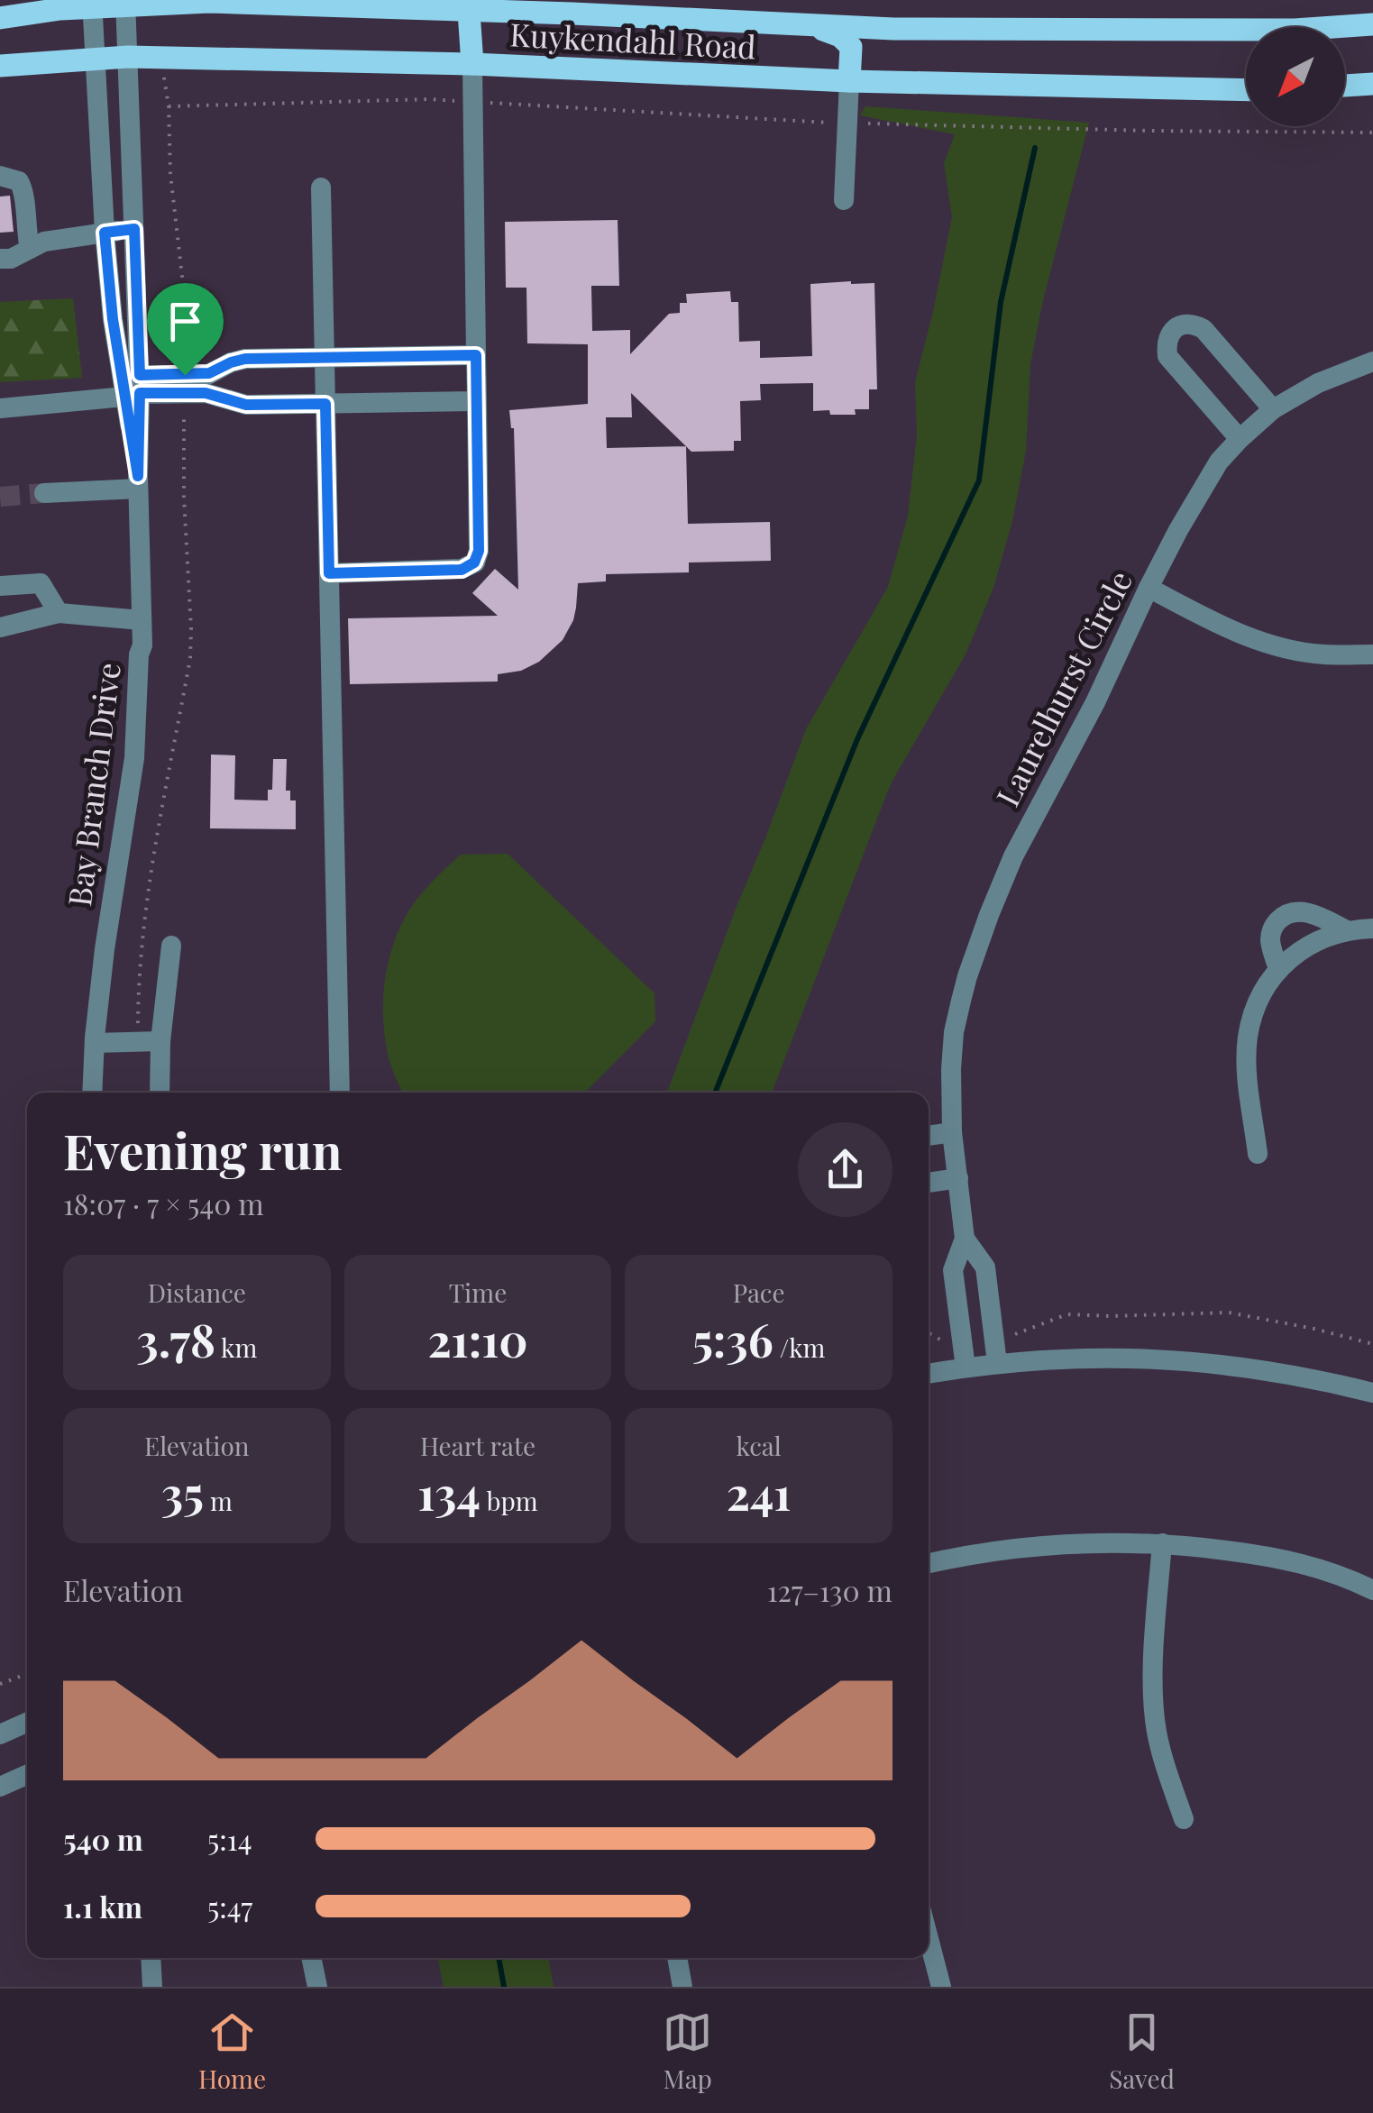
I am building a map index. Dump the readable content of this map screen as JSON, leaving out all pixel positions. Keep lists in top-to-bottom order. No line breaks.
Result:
{"streets":{"main road":["Kuykendahl Road"],"street":["Laurelhurst Circle","Bay Branch Drive"]},"crossings":[["Kuykendahl Road","Bay Branch Drive"]],"north":"bottom left","page":{"heading":["Evening run","18:07 · 7 × 540 m"],"stats":[["Distance","3.78 km"],["Time","21:10"],["Pace","5:36 /km"],["Elevation","35 m"],["Heart rate","134 bpm"],["kcal","241"]],"chart":["Elevation","127–130 m"],"list":[{"name":"540 m","note":"5:14"},{"name":"1.1 km","note":"5:47"}],"tabs":["Home","Map","Saved"]}}
